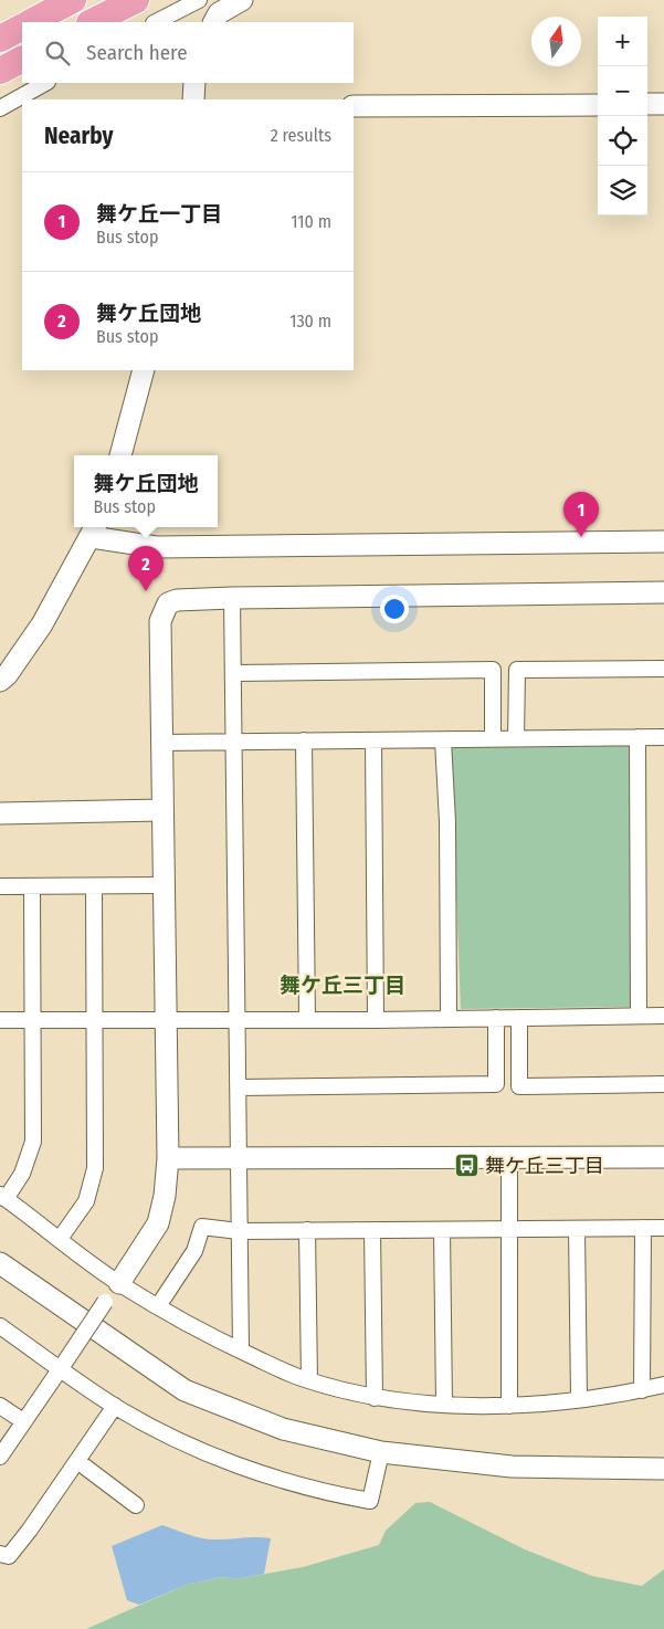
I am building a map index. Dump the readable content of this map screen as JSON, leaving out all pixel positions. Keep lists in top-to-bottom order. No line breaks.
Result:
{"districts":["舞ケ丘三丁目"],"places":{"bus stop":["舞ケ丘三丁目"]},"north":"top","page":{"map_buttons":["+","−"],"search":"Search here","heading":["Nearby","2 results"],"list":[{"mark":"1","name":"舞ケ丘一丁目","note":"Bus stop","value":"110 m"},{"mark":"2","name":"舞ケ丘団地","note":"Bus stop","value":"130 m"}],"popup":["舞ケ丘団地","Bus stop"],"pins":["1","2"]}}
